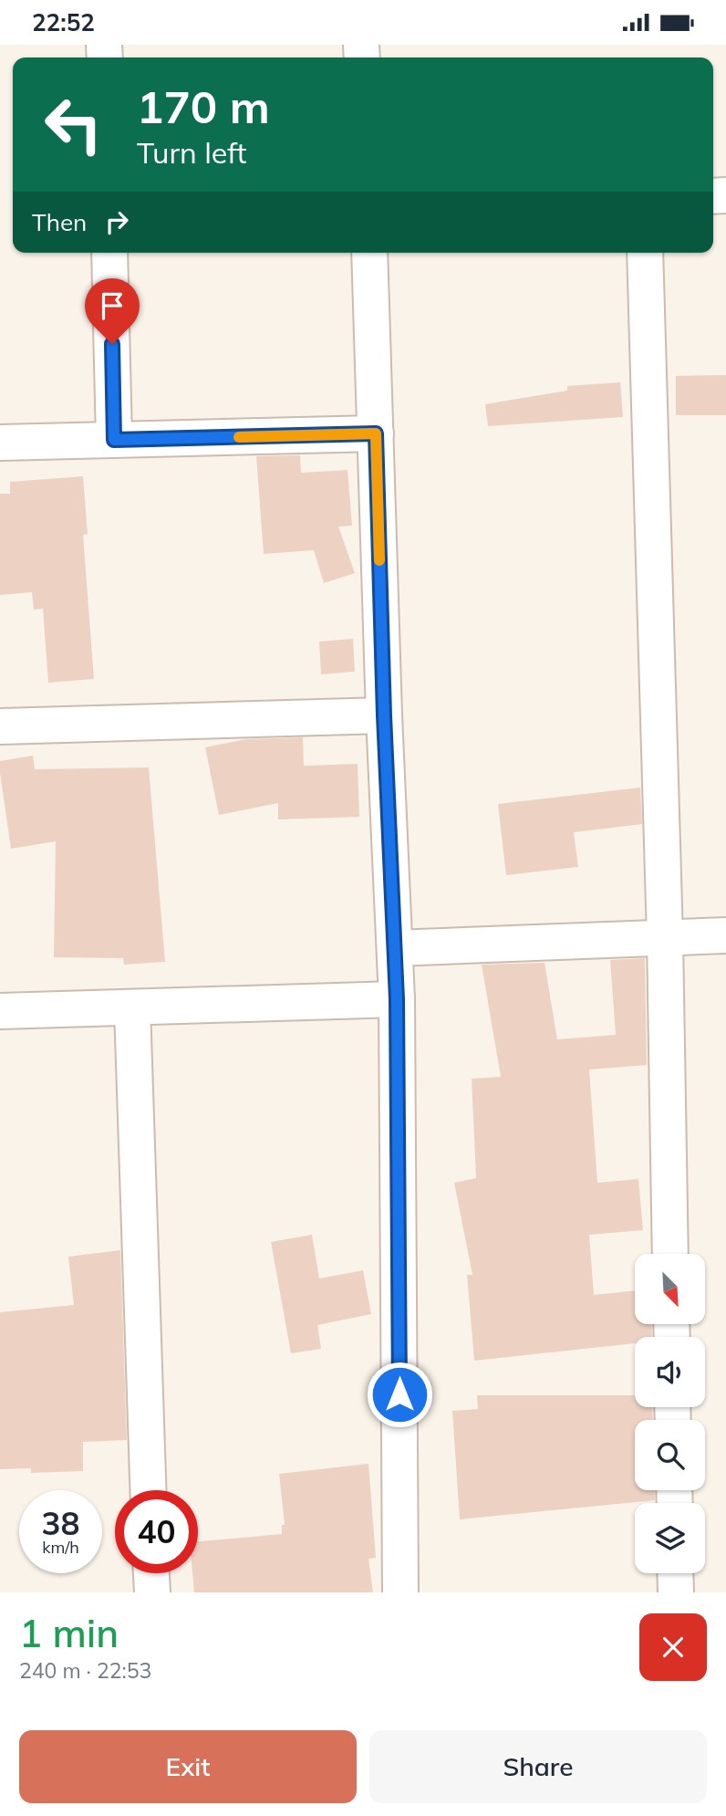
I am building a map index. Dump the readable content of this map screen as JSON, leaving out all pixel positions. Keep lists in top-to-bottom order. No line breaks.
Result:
{"north":"bottom right","page":{"status":"22:52","turn":["170 m","Turn left"],"then":"Then","speed":"38 km/h","limit":"40","heading":["1 min","240 m · 22:53"],"buttons":["Exit","Share"]}}
